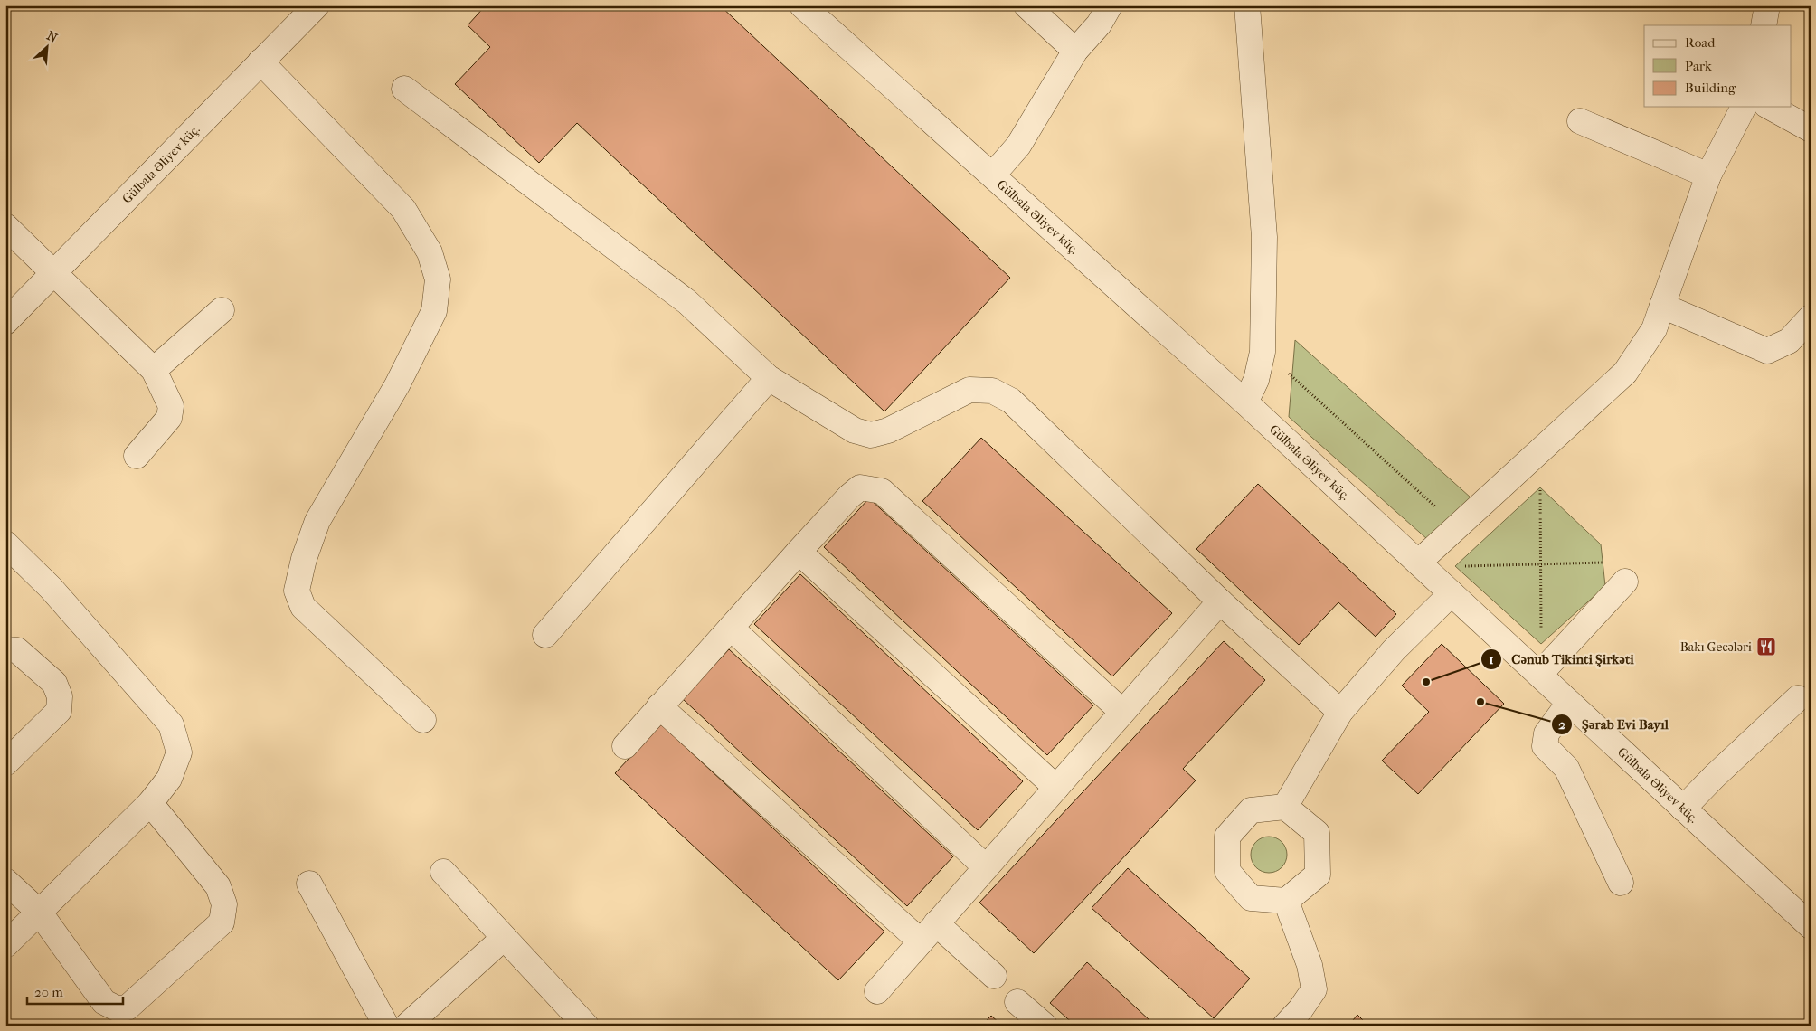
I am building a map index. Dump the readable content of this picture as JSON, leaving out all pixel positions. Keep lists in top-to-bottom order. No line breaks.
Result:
{"streets":{"street":["Gülbala Əliyev küç."]},"places":{"restaurant":["Bakı Gecələri"],"other":["Cənub Tikinti Şirkəti","Şərab Evi Bayıl"]},"legend":["Road","Park","Building"],"scale_bar":"20 m","north":"top right"}
